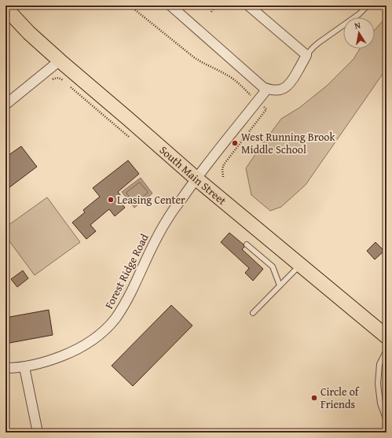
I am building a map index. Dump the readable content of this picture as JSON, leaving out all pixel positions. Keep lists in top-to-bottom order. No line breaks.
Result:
{"streets":{"main road":["South Main Street"],"street":["Forest Ridge Road"]},"crossings":[["South Main Street","Forest Ridge Road"]],"places":["West Running Brook Middle School","Leasing Center","Circle of Friends"],"north":"top"}
